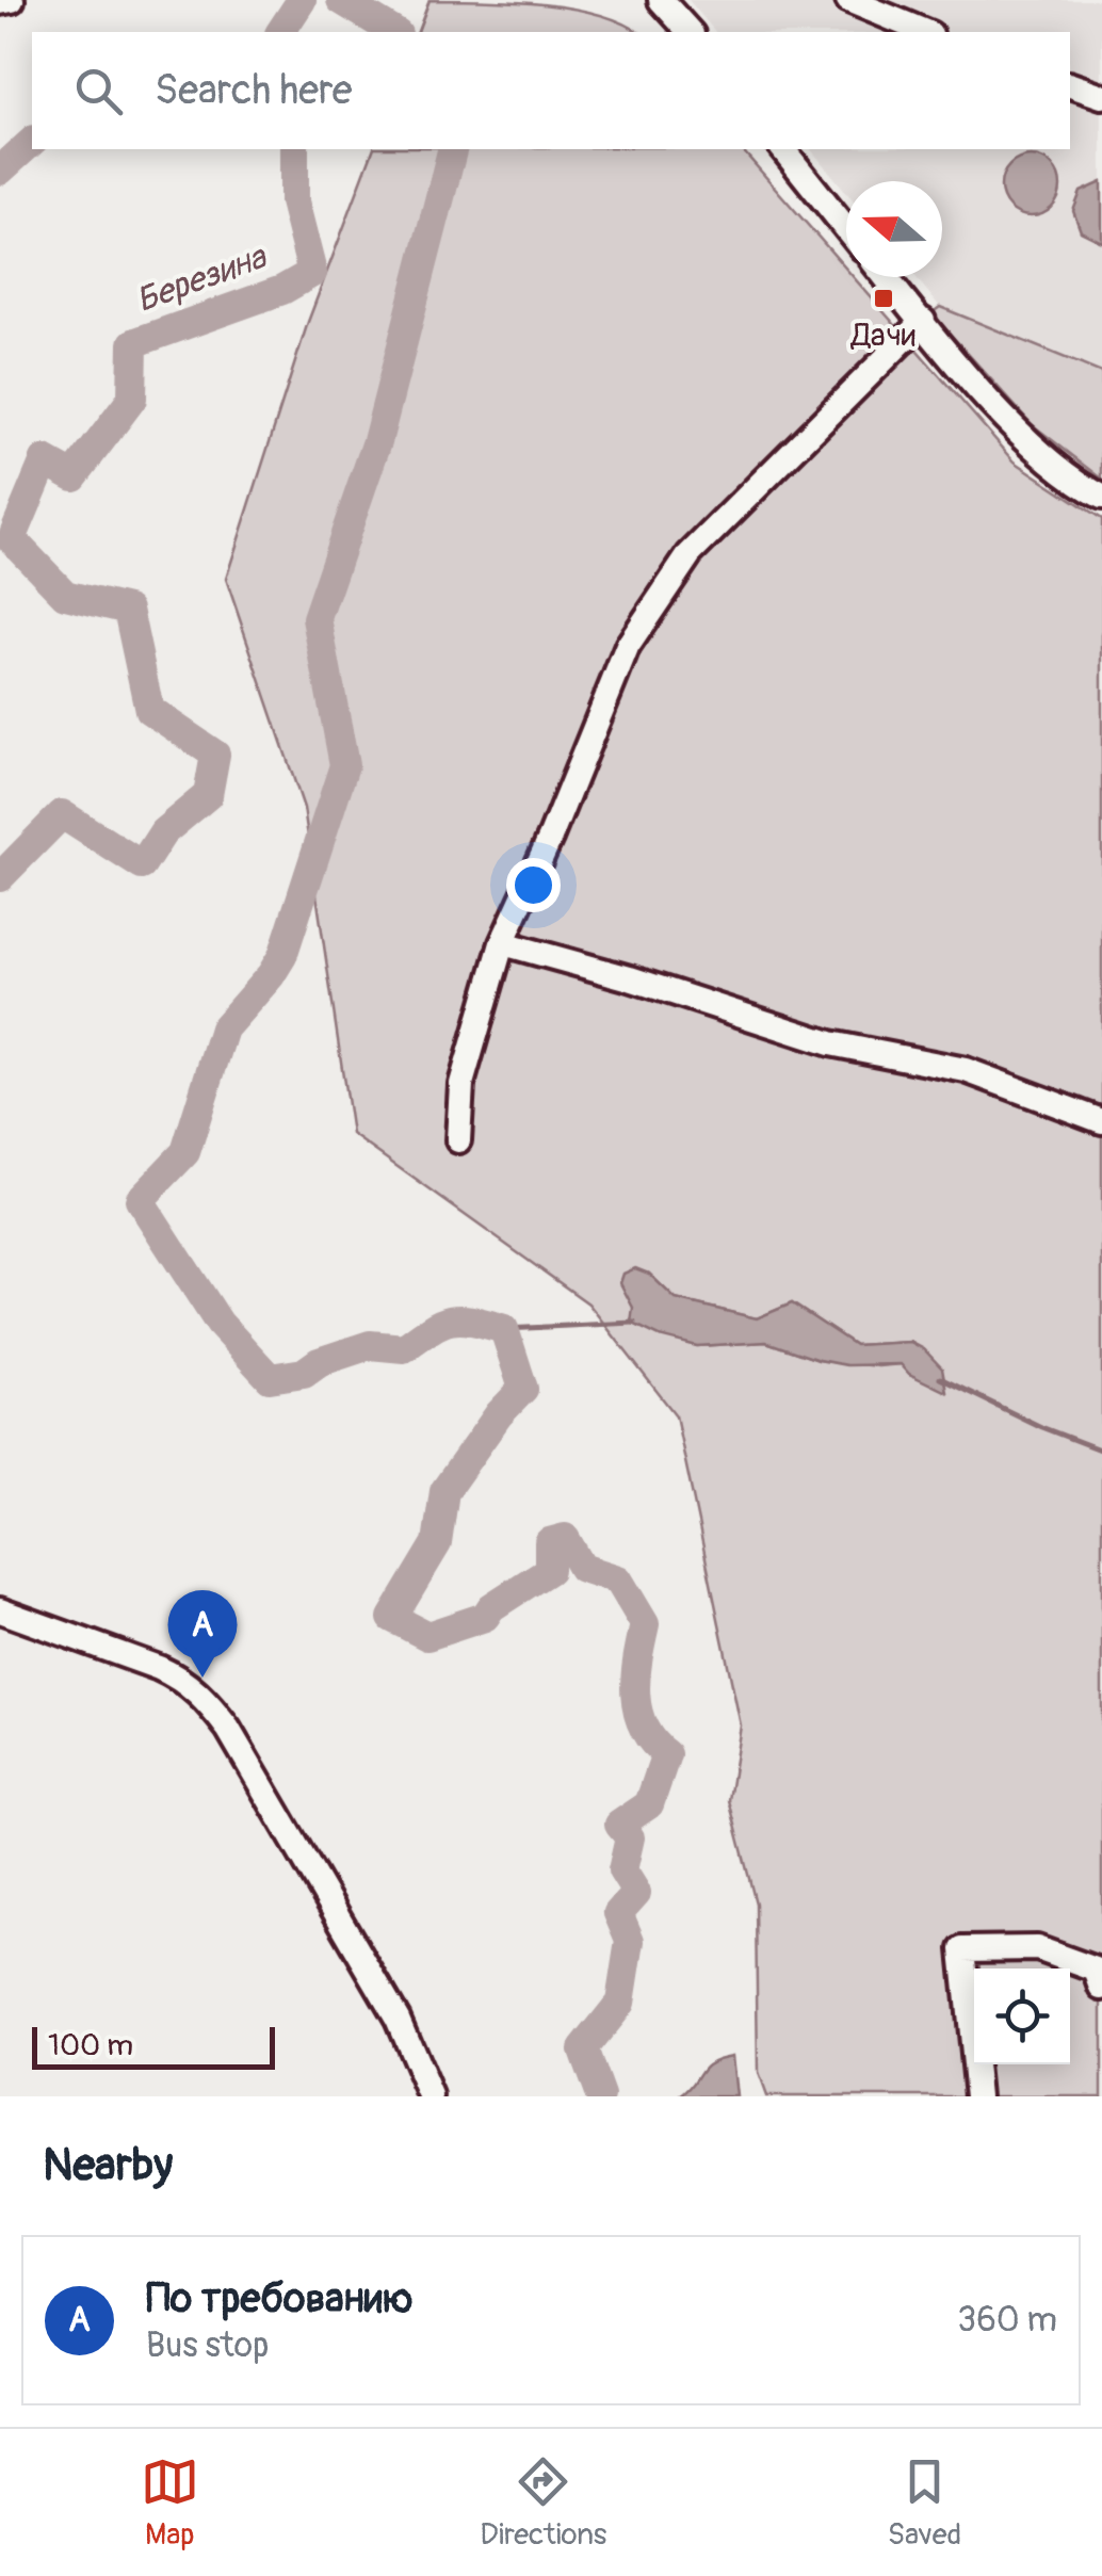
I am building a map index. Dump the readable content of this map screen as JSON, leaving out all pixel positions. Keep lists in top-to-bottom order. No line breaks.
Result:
{"water":["Березина"],"places":{"transit":["Дачи"]},"scale_bar":"100 m","north":"left","page":{"search":"Search here","pins":"A","scale":"100 m","heading":"Nearby","list":[{"mark":"A","name":"По требованию","note":"Bus stop","value":"360 m"}],"nav":["Map","Directions","Saved"]}}
